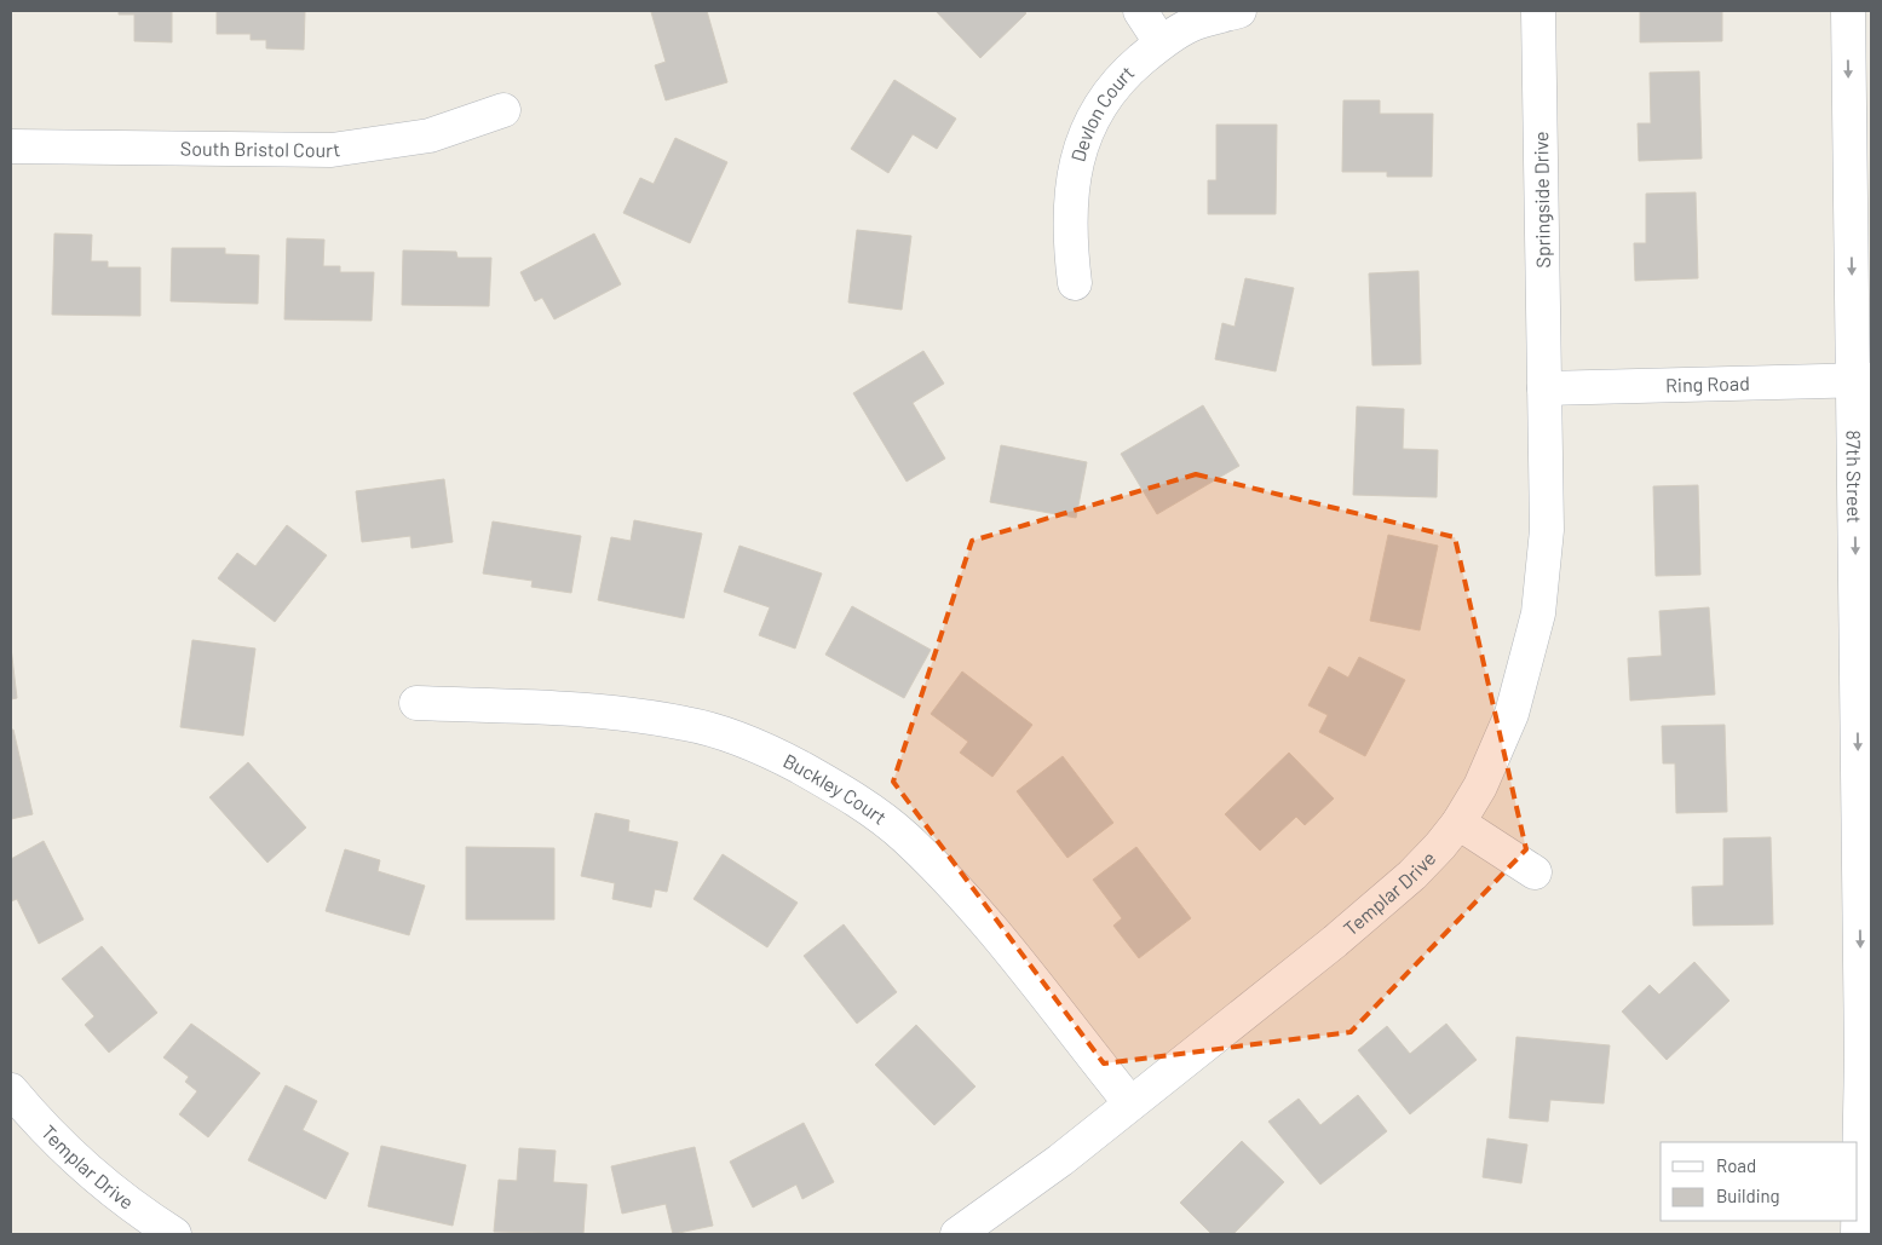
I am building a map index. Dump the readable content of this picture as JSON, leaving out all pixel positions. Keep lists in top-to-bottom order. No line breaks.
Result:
{"streets":{"street":["Devlon Court","South Bristol Court","Springside Drive","Ring Road","87th Street","Buckley Court","Templar Drive"]},"crossings":[["Springside Drive","Ring Road"],["Springside Drive","Templar Drive"],["Ring Road","87th Street"],["Ring Road","Templar Drive"],["Buckley Court","Templar Drive"]],"one_way":["87th Street"],"legend":["Road","Building"]}
